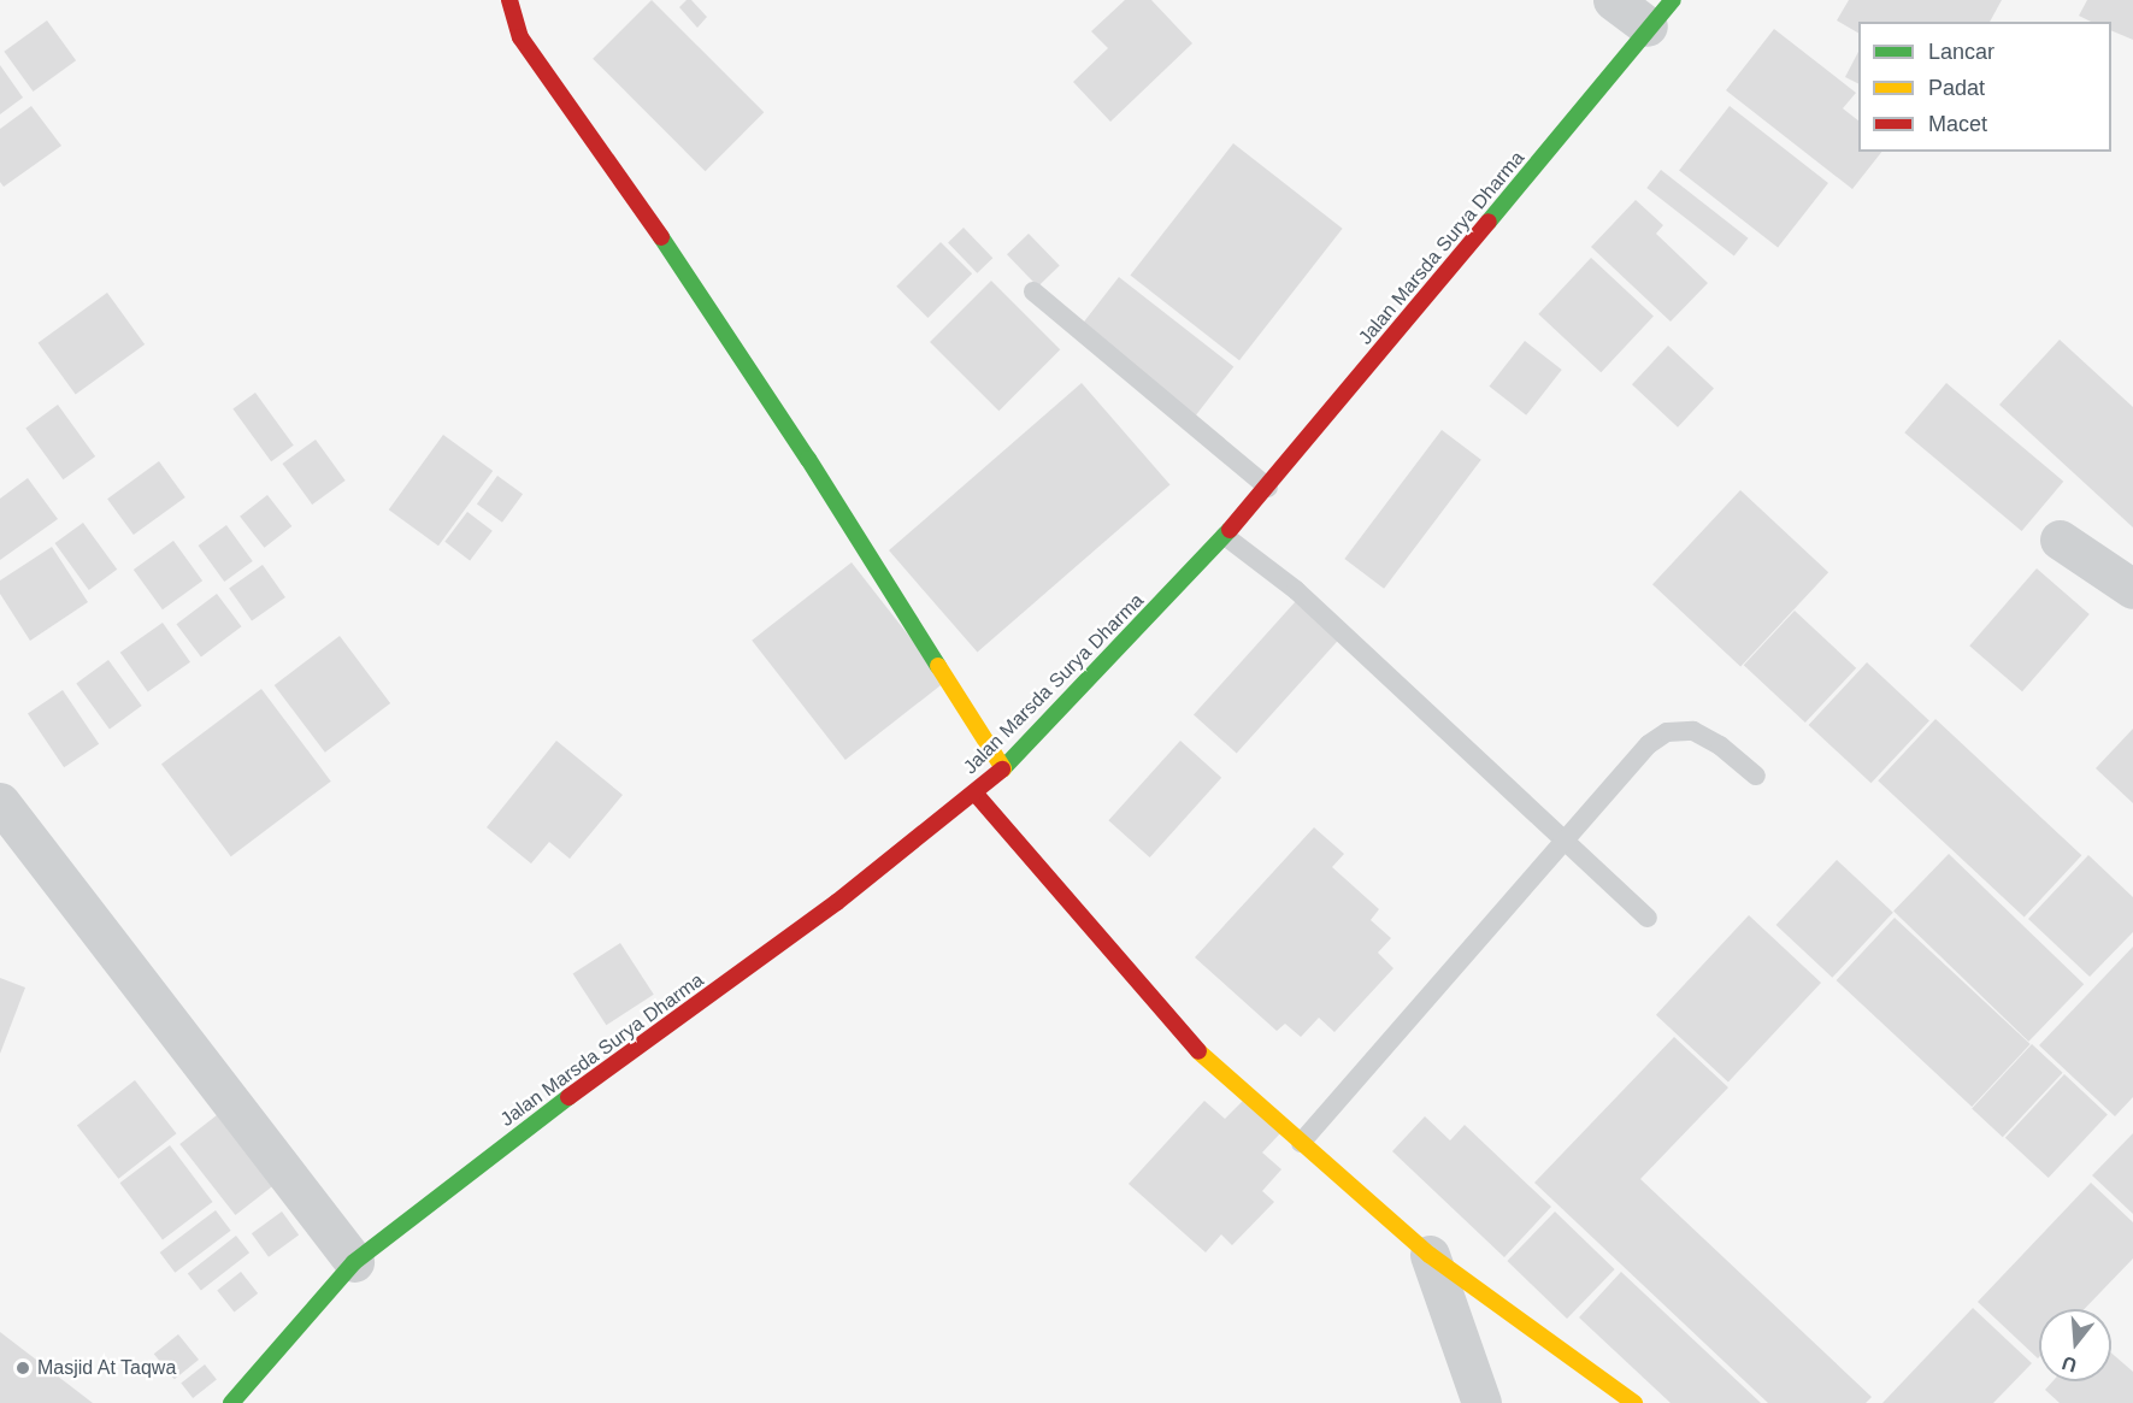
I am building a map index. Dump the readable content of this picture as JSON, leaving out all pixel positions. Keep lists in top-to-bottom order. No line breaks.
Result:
{"streets":{"main road":["Jalan Marsda Surya Dharma"]},"places":["Masjid At Taqwa"],"legend":["Lancar","Padat","Macet"],"north":"bottom"}
